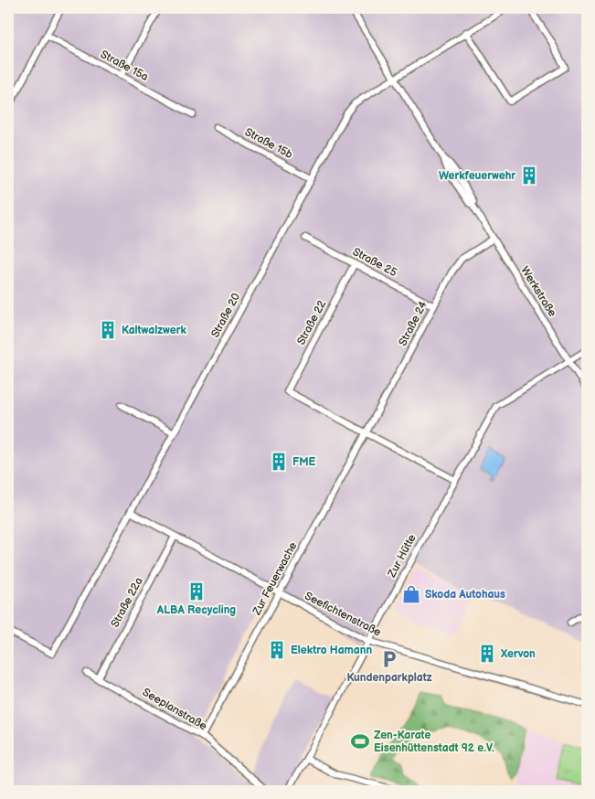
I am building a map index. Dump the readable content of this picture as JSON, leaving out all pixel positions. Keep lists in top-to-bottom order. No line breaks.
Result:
{"streets":{"street":["Straße 15a","Straße 15b","Straße 25","Werkstraße","Straße 20","Straße 22","Straße 24","Zur Hütte","Zur Feuerwache","Straße 22a","Seefichtenstraße","Seeplanstraße"]},"crossings":[["Straße 15b","Straße 20"],["Straße 25","Straße 22"],["Straße 25","Straße 24"],["Werkstraße","Straße 20"],["Werkstraße","Straße 24"],["Werkstraße","Zur Hütte"],["Straße 20","Seefichtenstraße"],["Straße 22","Straße 24"],["Straße 22","Zur Feuerwache"],["Straße 24","Zur Feuerwache"],["Zur Hütte","Seefichtenstraße"],["Zur Feuerwache","Seefichtenstraße"],["Zur Feuerwache","Seeplanstraße"],["Straße 22a","Seefichtenstraße"],["Straße 22a","Seeplanstraße"]],"places":{"building":["Werkfeuerwehr","Kaltwalzwerk","FME","ALBA Recycling","Elektro Hamann","Xervon"],"shop":["Skoda Autohaus"],"parking":["Kundenparkplatz"],"sports":["Zen-Karate Eisenhüttenstadt 92 e.V."]}}
